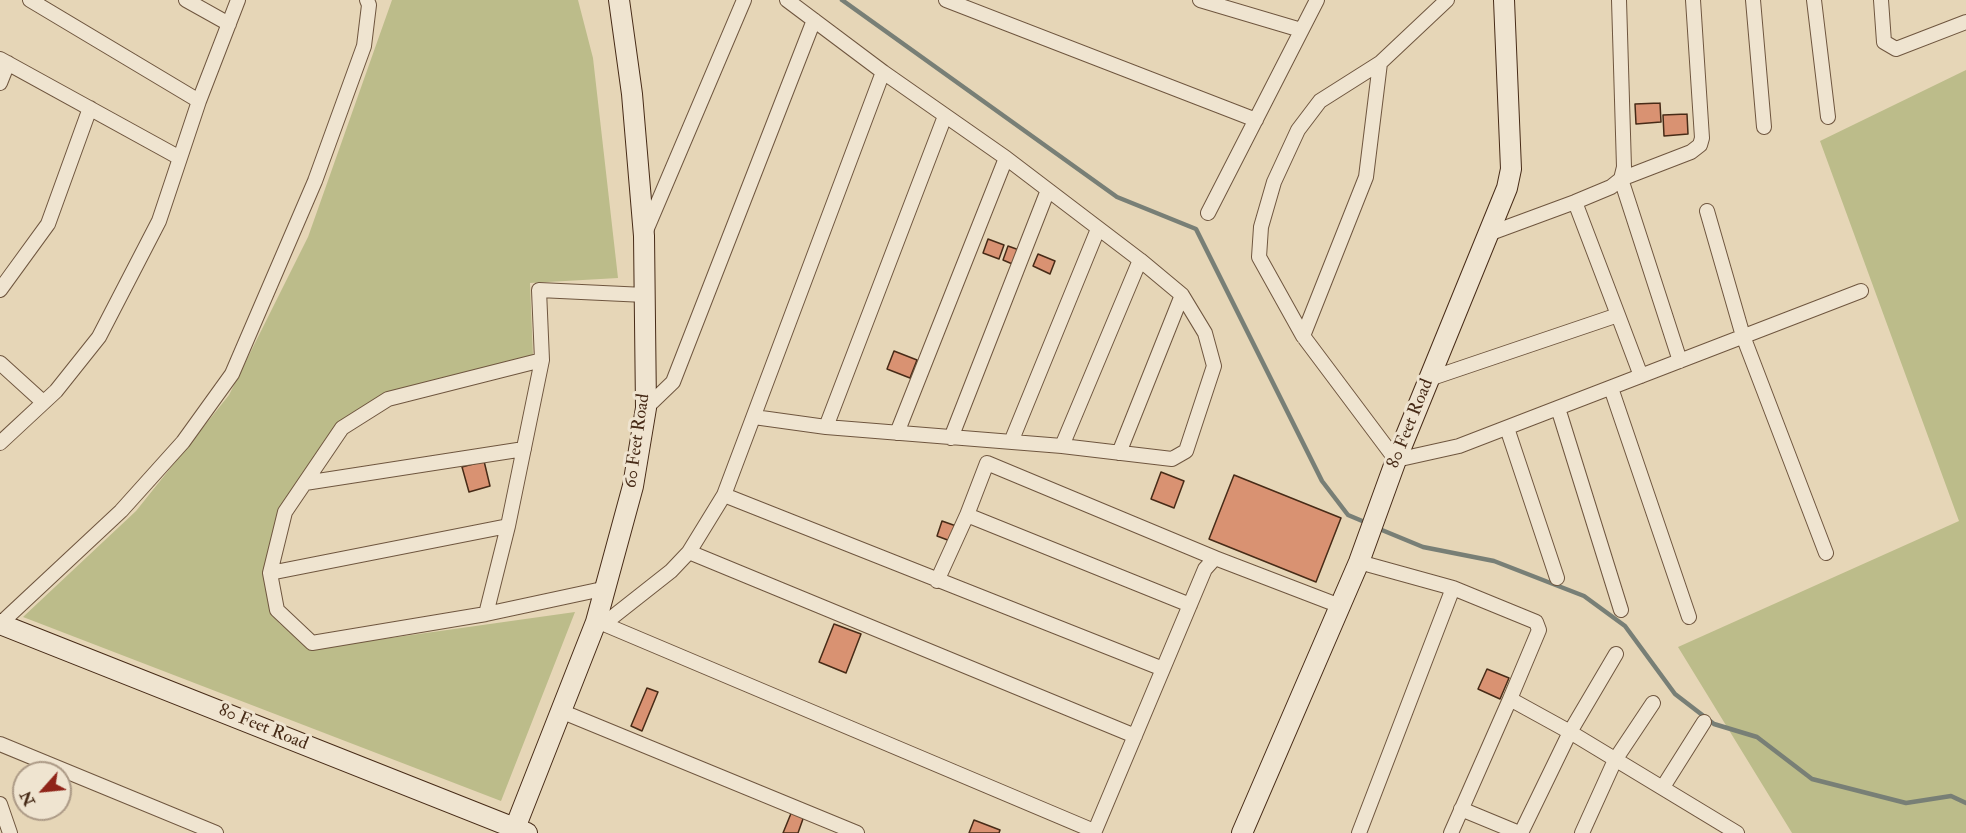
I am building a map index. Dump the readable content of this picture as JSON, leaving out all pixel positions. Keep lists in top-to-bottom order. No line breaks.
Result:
{"streets":{"street":["80 Feet Road","60 Feet Road"]},"crossings":[["80 Feet Road","60 Feet Road"]],"north":"bottom left"}
